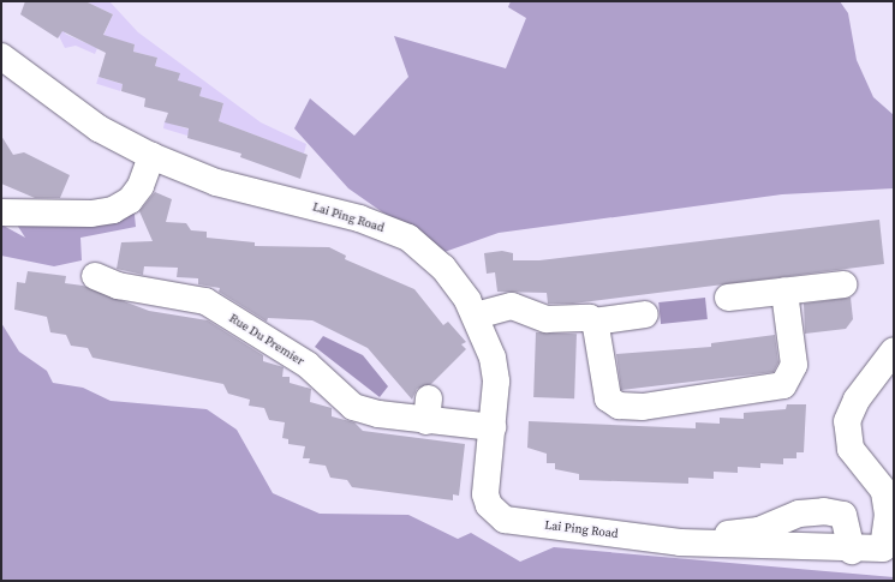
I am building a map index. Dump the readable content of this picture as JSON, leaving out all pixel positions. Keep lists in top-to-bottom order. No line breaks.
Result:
{"streets":{"street":["Lai Ping Road","Rue Du Premier"]},"crossings":[["Lai Ping Road","Rue Du Premier"]]}
